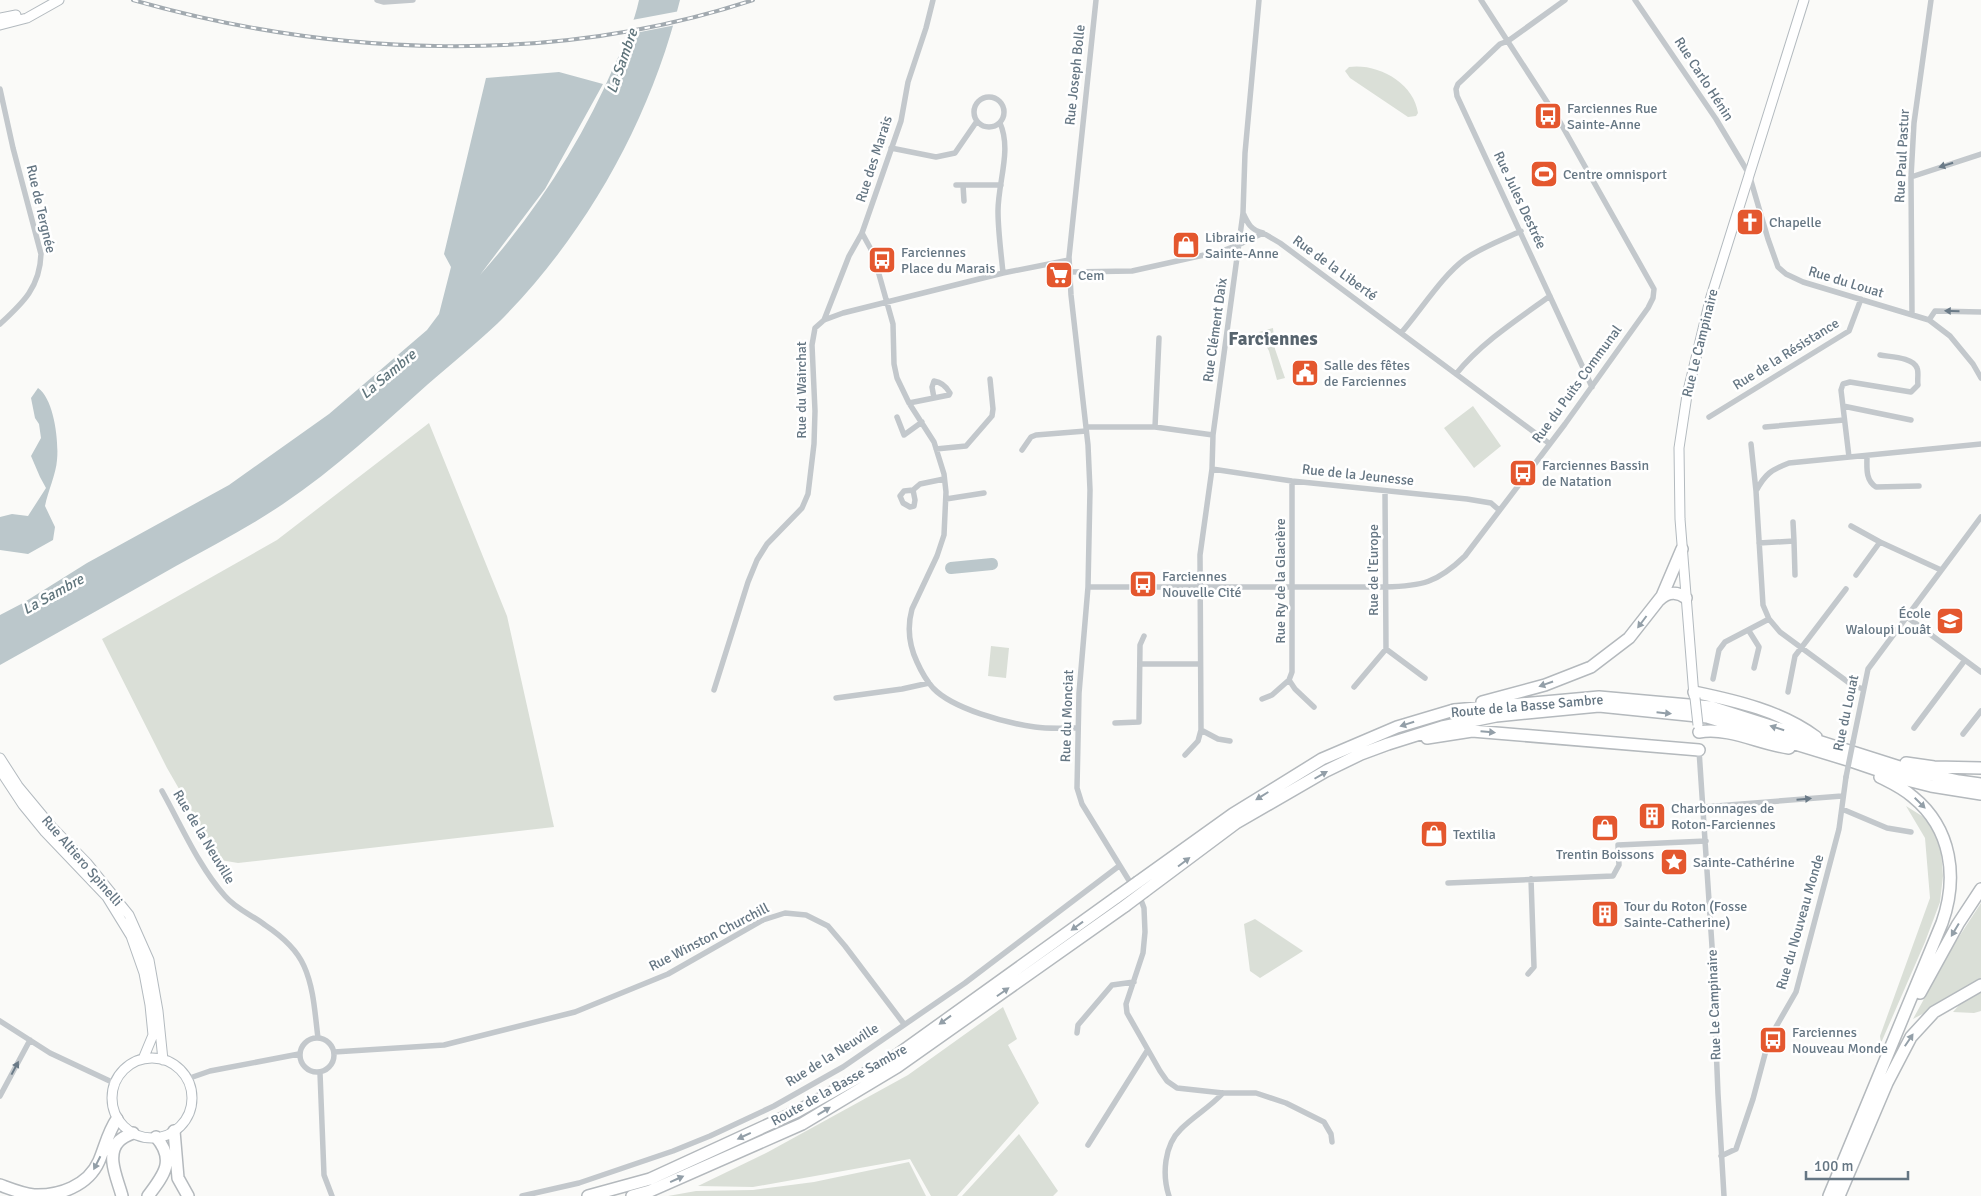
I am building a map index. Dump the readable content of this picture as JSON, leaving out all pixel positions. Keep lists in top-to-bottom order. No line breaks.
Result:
{"streets":{"highway":["Route de la Basse Sambre"],"main road":["Rue Le Campinaire","Rue Altiero Spinelli"],"street":["Rue Joseph Bolle","Rue Carlo Hénin","Rue Paul Pastur","Rue des Marais","Rue Jules Destrée","Rue de Tergnée","Rue de la Liberté","Rue du Louat","Rue Clément Daix","Rue de la Résistance","Rue du Puits Communal","Rue du Wairchat","Rue de la Jeunesse","Rue de l'Europe","Rue Ry de la Glacière","Rue du Monciat","Rue de la Neuville","Rue du Nouveau Monde","Rue Winston Churchill"]},"crossings":[["Rue Joseph Bolle","Rue du Monciat"],["Rue Carlo Hénin","Rue du Louat"],["Rue Carlo Hénin","Rue Le Campinaire"],["Rue Paul Pastur","Rue du Louat"],["Rue des Marais","Rue du Wairchat"],["Rue Jules Destrée","Rue du Puits Communal"],["Rue de la Liberté","Rue Clément Daix"],["Rue de la Liberté","Rue du Puits Communal"],["Rue du Louat","Rue Le Campinaire"],["Rue du Louat","Rue de la Résistance"],["Rue du Louat","Rue du Nouveau Monde"],["Rue Clément Daix","Rue du Puits Communal"],["Rue Clément Daix","Rue de la Jeunesse"],["Rue Le Campinaire","Rue du Nouveau Monde"],["Rue du Puits Communal","Rue de la Jeunesse"],["Rue du Puits Communal","Rue de l'Europe"],["Rue du Puits Communal","Rue Ry de la Glacière"],["Rue du Puits Communal","Rue du Monciat"],["Rue de la Jeunesse","Rue de l'Europe"],["Rue de la Jeunesse","Rue Ry de la Glacière"],["Rue du Monciat","Rue de la Neuville"],["Rue de la Neuville","Rue Winston Churchill"]],"districts":["Farciennes"],"water":["La Sambre"],"places":{"bus stop":["Farciennes Rue Sainte-Anne","Farciennes Place du Marais","Farciennes Bassin de Natation","Farciennes Nouvelle Cité","Farciennes Nouveau Monde"],"sports":["Centre omnisport"],"church":["Chapelle"],"shop":["Librairie Sainte-Anne","Trentin Boissons","Textilia"],"supermarket":["Cem"],"public building":["Salle des fêtes de Farciennes"],"school or university":["École Waloupi Louât"],"building":["Charbonnages de Roton-Farciennes","Tour du Roton (Fosse Sainte-Catherine)"],"place":["Sainte-Cathérine"]},"scale_bar":"100 m"}
